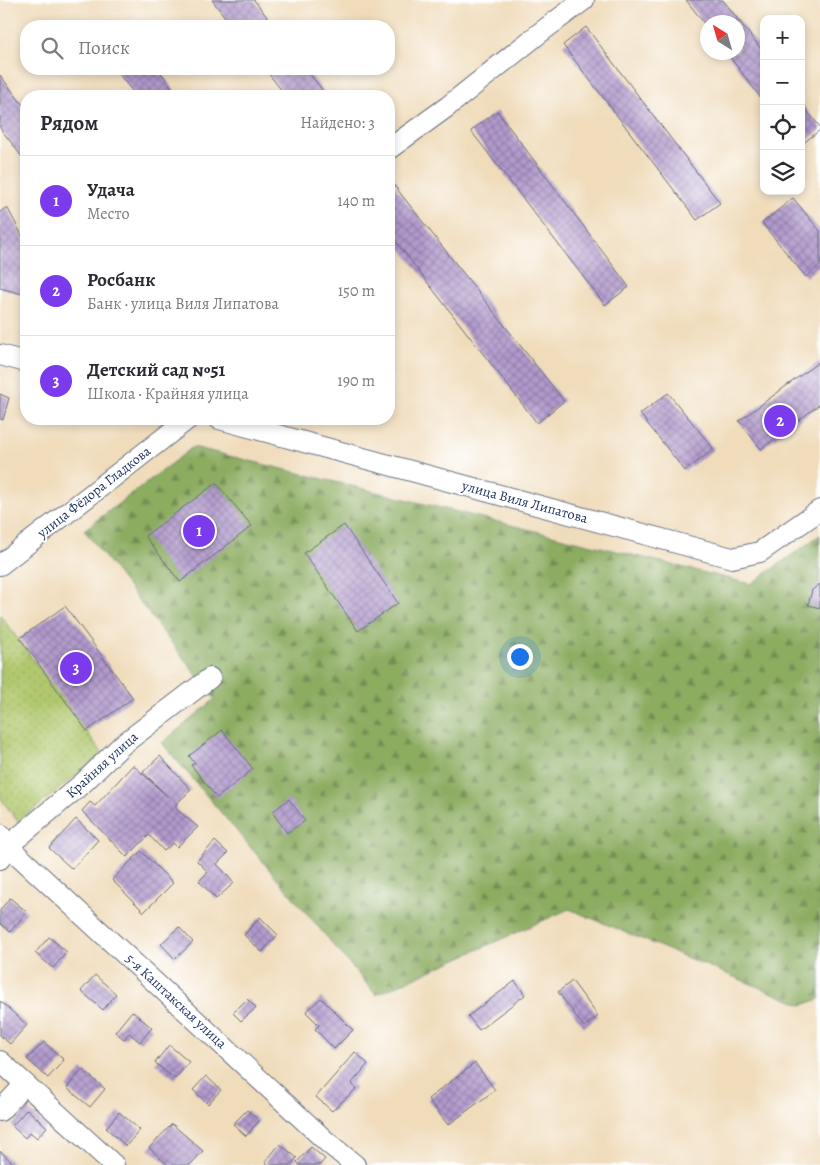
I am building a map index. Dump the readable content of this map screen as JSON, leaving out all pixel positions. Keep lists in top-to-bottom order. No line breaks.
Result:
{"streets":{"street":["улица Фёдора Гладкова","улица Виля Липатова","Крайняя улица","5-я Каштакская улица"]},"crossings":[["Крайняя улица","5-я Каштакская улица"]],"north":"top left","page":{"map_buttons":["+","−"],"search":"Поиск","heading":["Рядом","Найдено: 3"],"list":[{"mark":"1","name":"Удача","note":"Место","value":"140 m"},{"mark":"2","name":"Росбанк","note":"Банк · улица Виля Липатова","value":"150 m"},{"mark":"3","name":"Детский сад №51","note":"Школа · Крайняя улица","value":"190 m"}],"pins":["2","1","3"]}}
